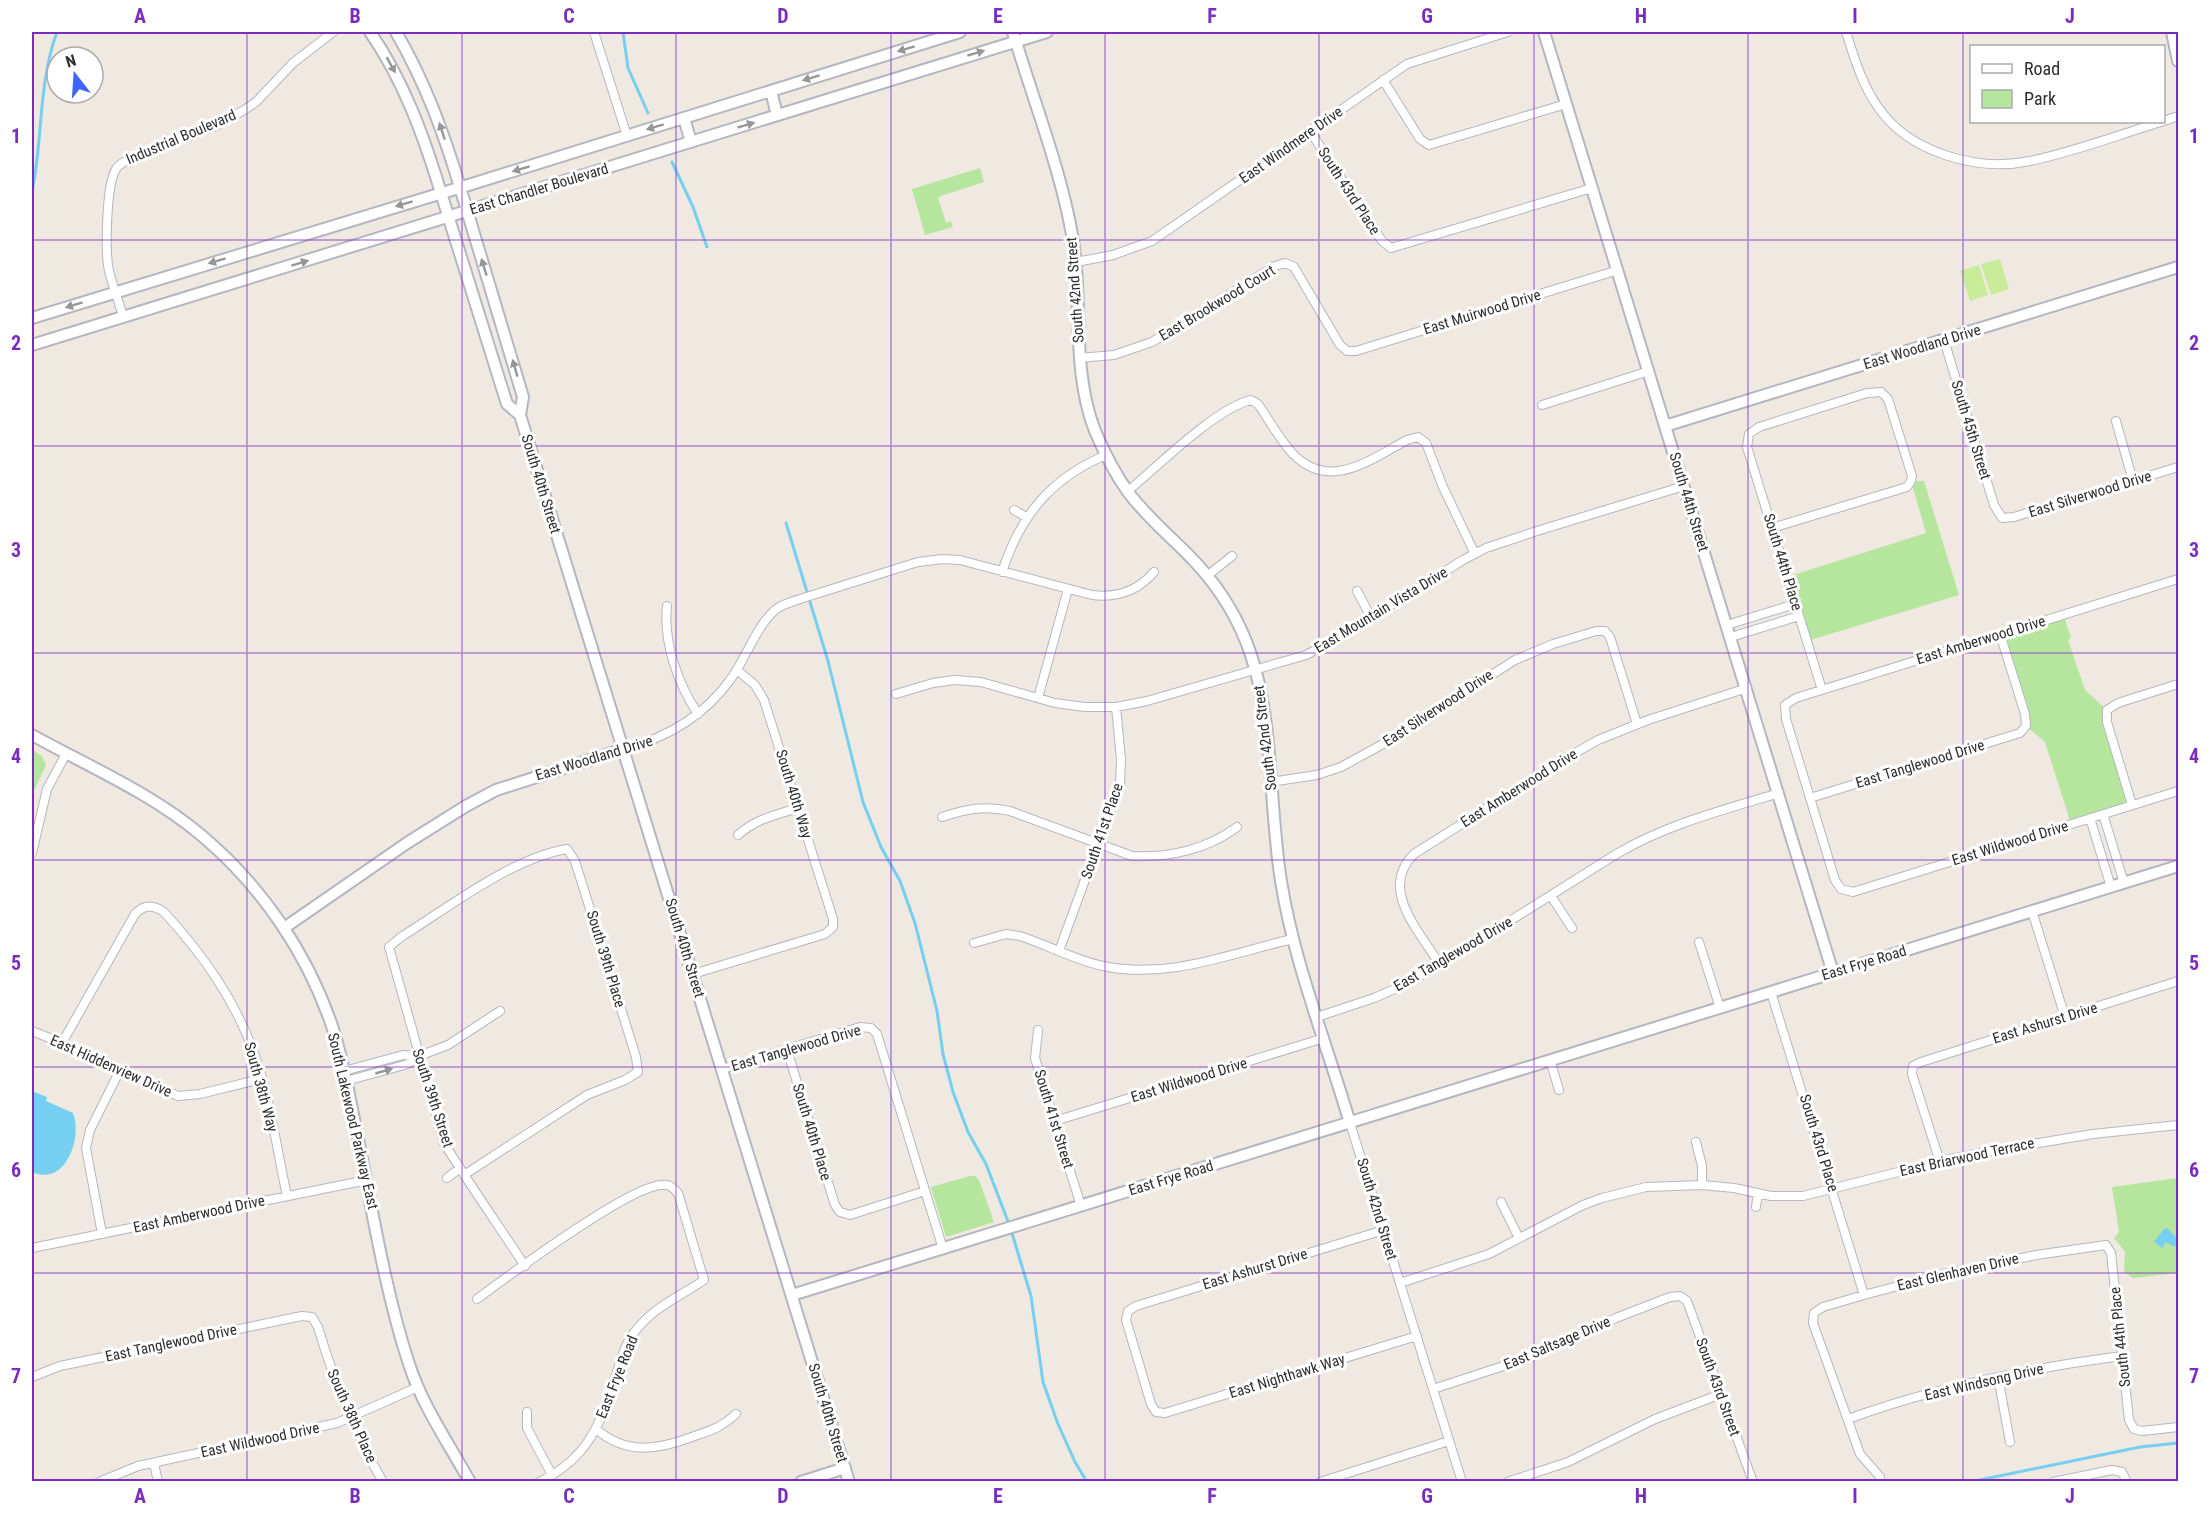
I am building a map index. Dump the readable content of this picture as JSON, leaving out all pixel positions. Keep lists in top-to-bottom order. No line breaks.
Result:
{"streets":{"street":["Industrial Boulevard","East Windmere Drive","East Chandler Boulevard","South 43rd Place","South 42nd Street","East Brookwood Court","East Muirwood Drive","East Woodland Drive","South 45th Street","South 40th Street","East Silverwood Drive","South 44th Street","South 44th Place","East Mountain Vista Drive","East Amberwood Drive","East Tanglewood Drive","South 40th Way","South 41st Place","East Wildwood Drive","South 39th Place","East Frye Road","East Ashurst Drive","East Hiddenview Drive","South 38th Way","South 39th Street","South 41st Street","South Lakewood Parkway East","South 40th Place","East Briarwood Terrace","East Glenhaven Drive","East Saltsage Drive","East Nighthawk Way","East Windsong Drive","South 43rd Street","South 38th Place"]},"crossings":[["Industrial Boulevard","East Chandler Boulevard"],["East Windmere Drive","South 43rd Place"],["East Windmere Drive","South 42nd Street"],["East Chandler Boulevard","South 42nd Street"],["East Chandler Boulevard","South 40th Street"],["South 43rd Place","South 44th Street"],["South 43rd Place","East Frye Road"],["South 43rd Place","East Briarwood Terrace"],["South 43rd Place","East Glenhaven Drive"],["South 42nd Street","East Brookwood Court"],["South 42nd Street","East Silverwood Drive"],["South 42nd Street","East Mountain Vista Drive"],["South 42nd Street","East Tanglewood Drive"],["South 42nd Street","East Wildwood Drive"],["South 42nd Street","East Frye Road"],["South 42nd Street","East Ashurst Drive"],["South 42nd Street","East Briarwood Terrace"],["South 42nd Street","East Saltsage Drive"],["South 42nd Street","East Nighthawk Way"],["East Brookwood Court","East Muirwood Drive"],["East Muirwood Drive","South 44th Street"],["East Woodland Drive","South 45th Street"],["East Woodland Drive","South 40th Street"],["East Woodland Drive","South 44th Street"],["East Woodland Drive","South 40th Way"],["East Woodland Drive","South Lakewood Parkway East"],["South 45th Street","East Silverwood Drive"],["South 40th Street","East Tanglewood Drive"],["South 40th Street","South 40th Way"],["South 40th Street","East Frye Road"],["East Silverwood Drive","East Amberwood Drive"],["South 44th Street","East Mountain Vista Drive"],["South 44th Street","East Amberwood Drive"],["South 44th Street","East Tanglewood Drive"],["South 44th Street","East Frye Road"],["South 44th Place","East Amberwood Drive"],["South 44th Place","East Glenhaven Drive"],["South 44th Place","East Windsong Drive"],["East Mountain Vista Drive","South 41st Place"],["East Amberwood Drive","East Tanglewood Drive"],["East Amberwood Drive","East Wildwood Drive"],["East Amberwood Drive","South 38th Way"],["East Amberwood Drive","South Lakewood Parkway East"],["East Tanglewood Drive","East Wildwood Drive"],["East Tanglewood Drive","South 40th Place"],["East Tanglewood Drive","South 38th Place"],["East Wildwood Drive","South 41st Street"],["East Wildwood Drive","South Lakewood Parkway East"],["East Wildwood Drive","South 38th Place"],["South 39th Place","South 39th Street"],["East Frye Road","South 39th Street"],["East Frye Road","South 41st Street"],["East Ashurst Drive","East Briarwood Terrace"],["East Ashurst Drive","East Nighthawk Way"],["East Hiddenview Drive","South 38th Way"],["East Glenhaven Drive","East Windsong Drive"],["East Saltsage Drive","South 43rd Street"]],"legend":["Road","Park"],"north":"top","grid":{"columns":["A","B","C","D","E","F","G","H","I","J"],"rows":["1","2","3","4","5","6","7"]}}
